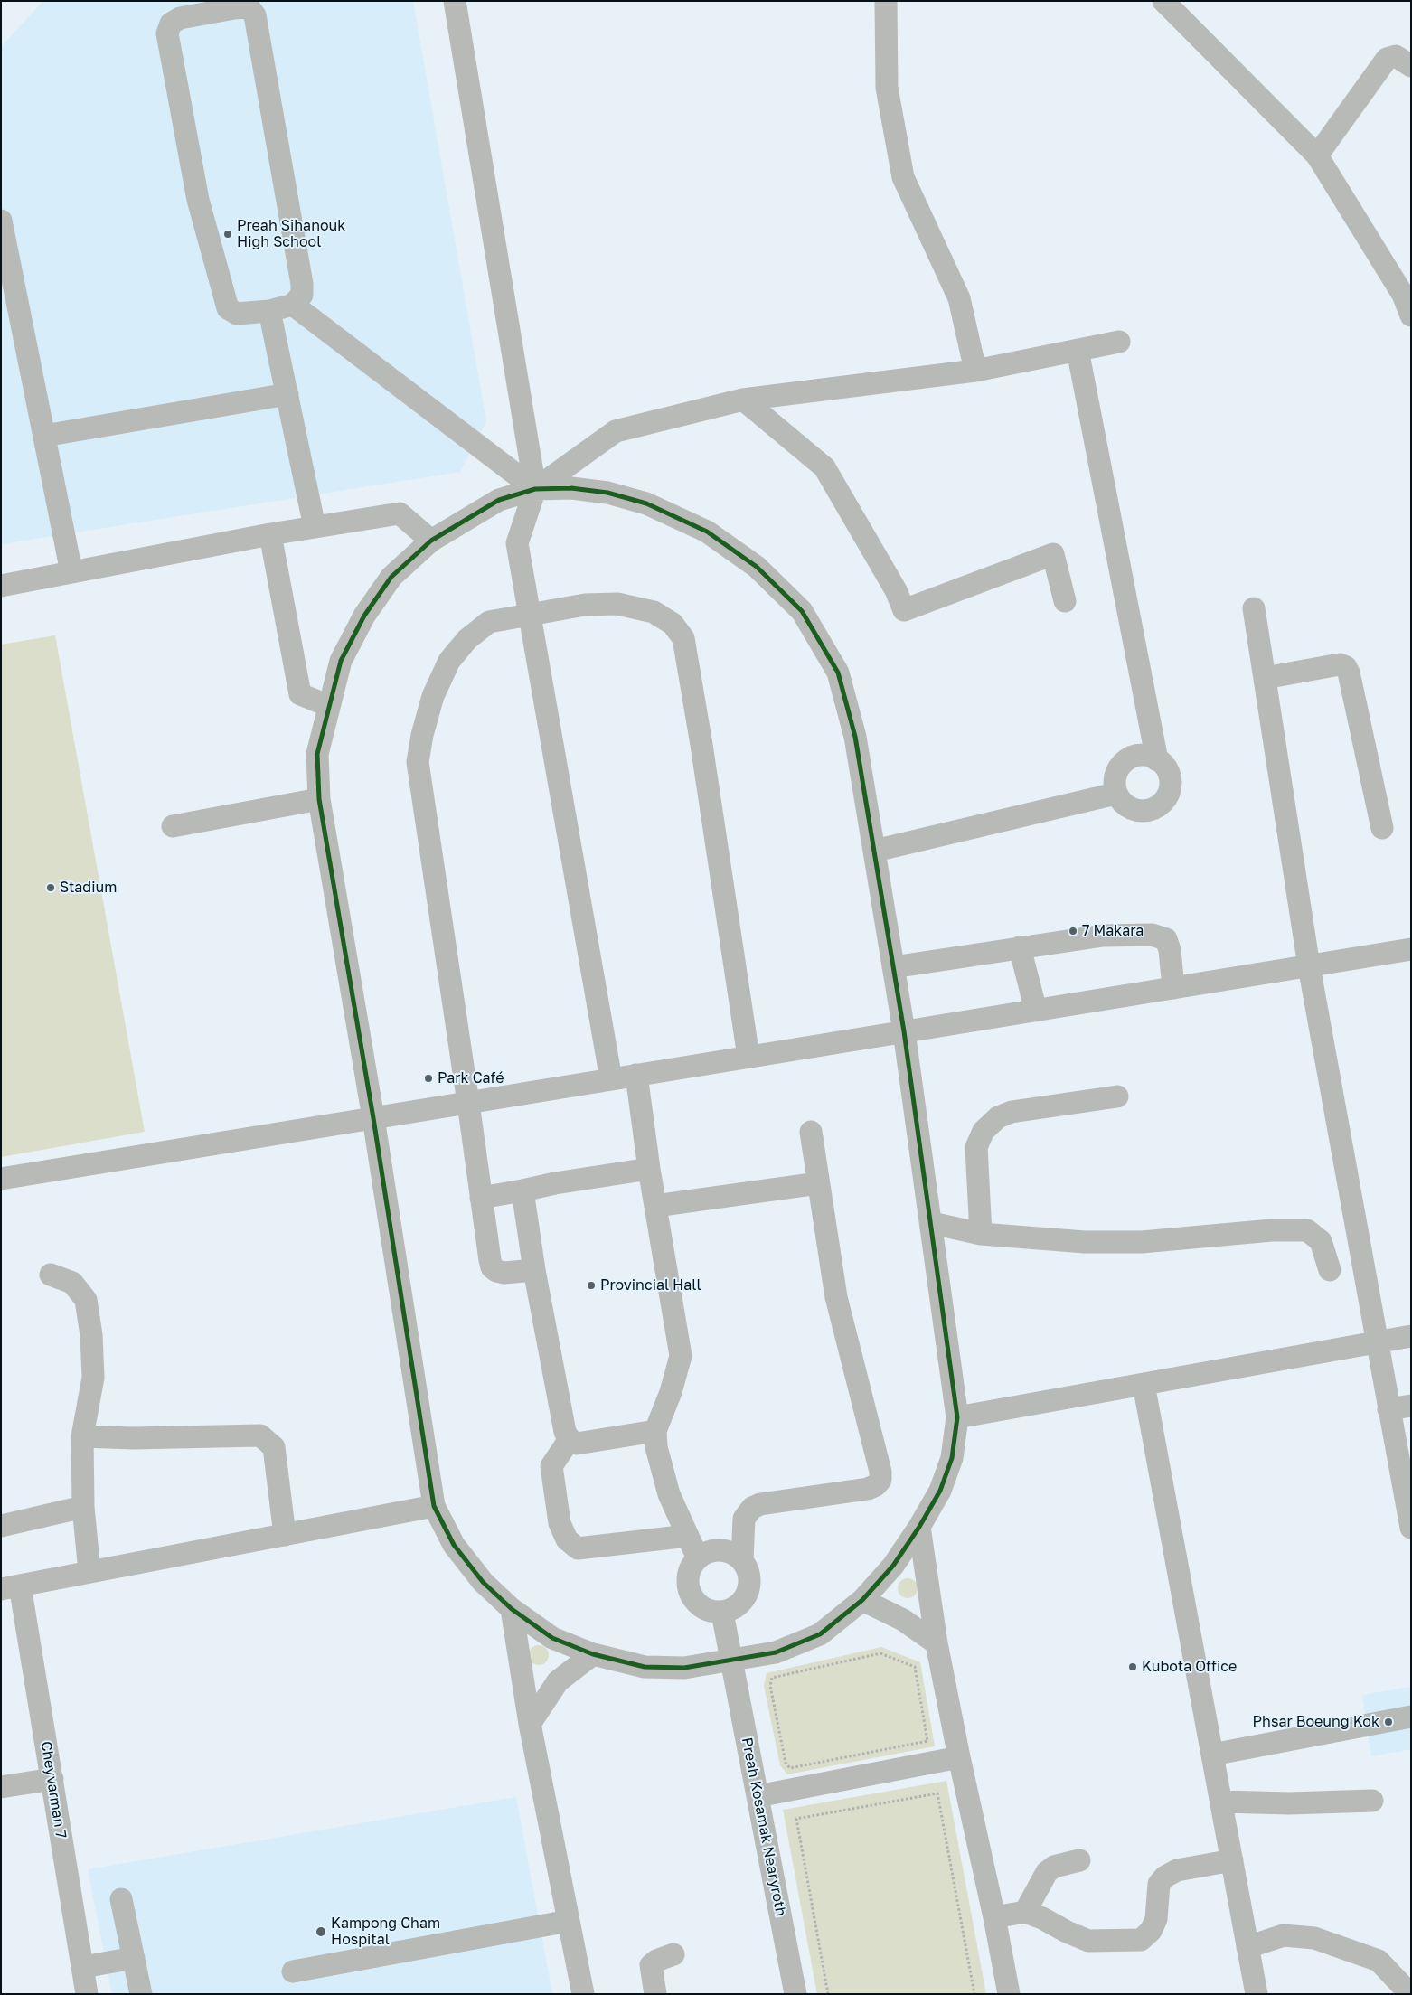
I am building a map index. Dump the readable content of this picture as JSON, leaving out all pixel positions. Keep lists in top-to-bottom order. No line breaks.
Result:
{"streets":{"street":["Cheyvarman 7","Preah Kosamak Nearyroth"]},"places":["Preah Sihanouk High School","Stadium","7 Makara","Park Café","Provincial Hall","Kubota Office","Phsar Boeung Kok","Kampong Cham Hospital"]}
